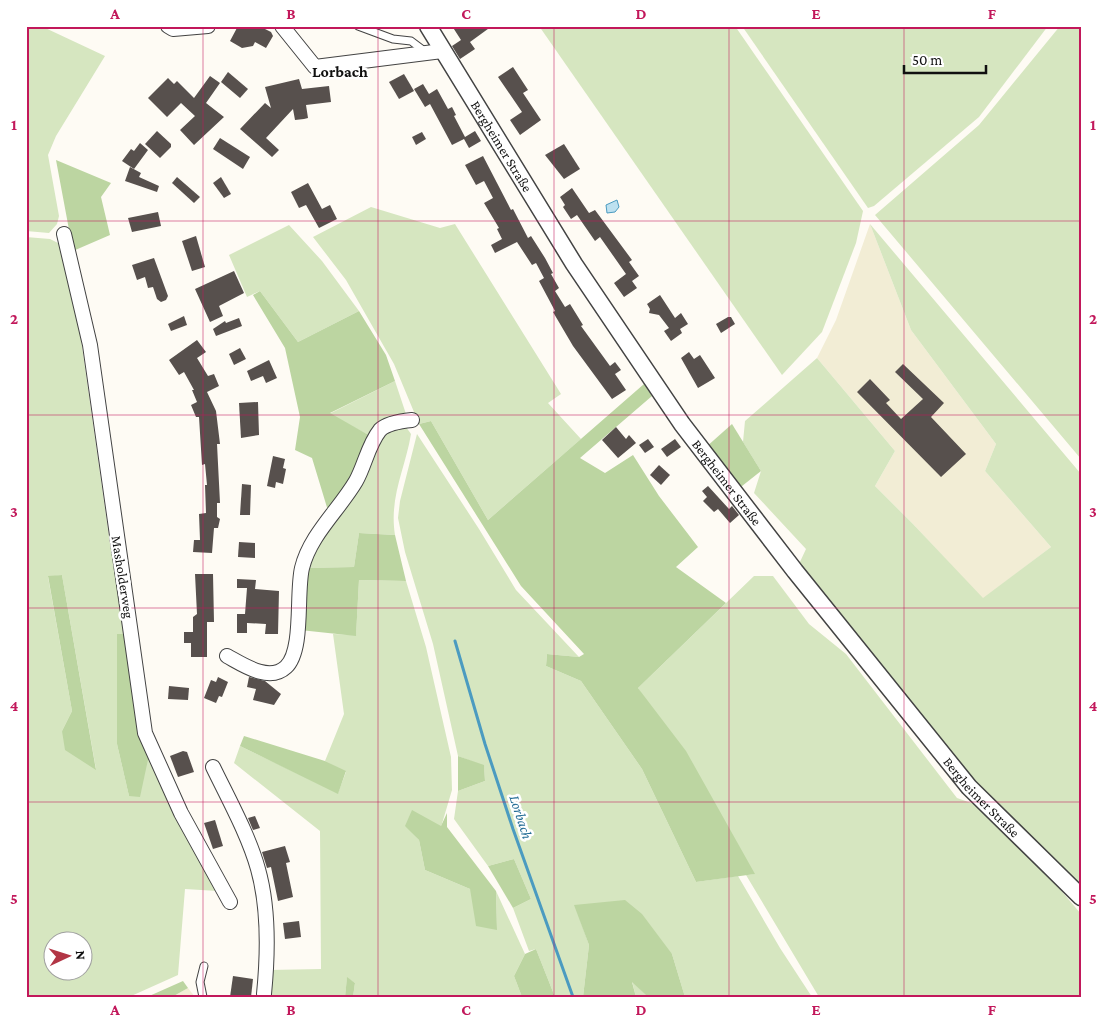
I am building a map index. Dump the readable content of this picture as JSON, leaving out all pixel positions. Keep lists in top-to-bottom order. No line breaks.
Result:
{"streets":{"street":["Bergheimer Straße","Masholderweg"]},"districts":["Lorbach"],"water":["Lorbach"],"scale_bar":"50 m","north":"right","grid":{"columns":["A","B","C","D","E","F"],"rows":["1","2","3","4","5"]}}
